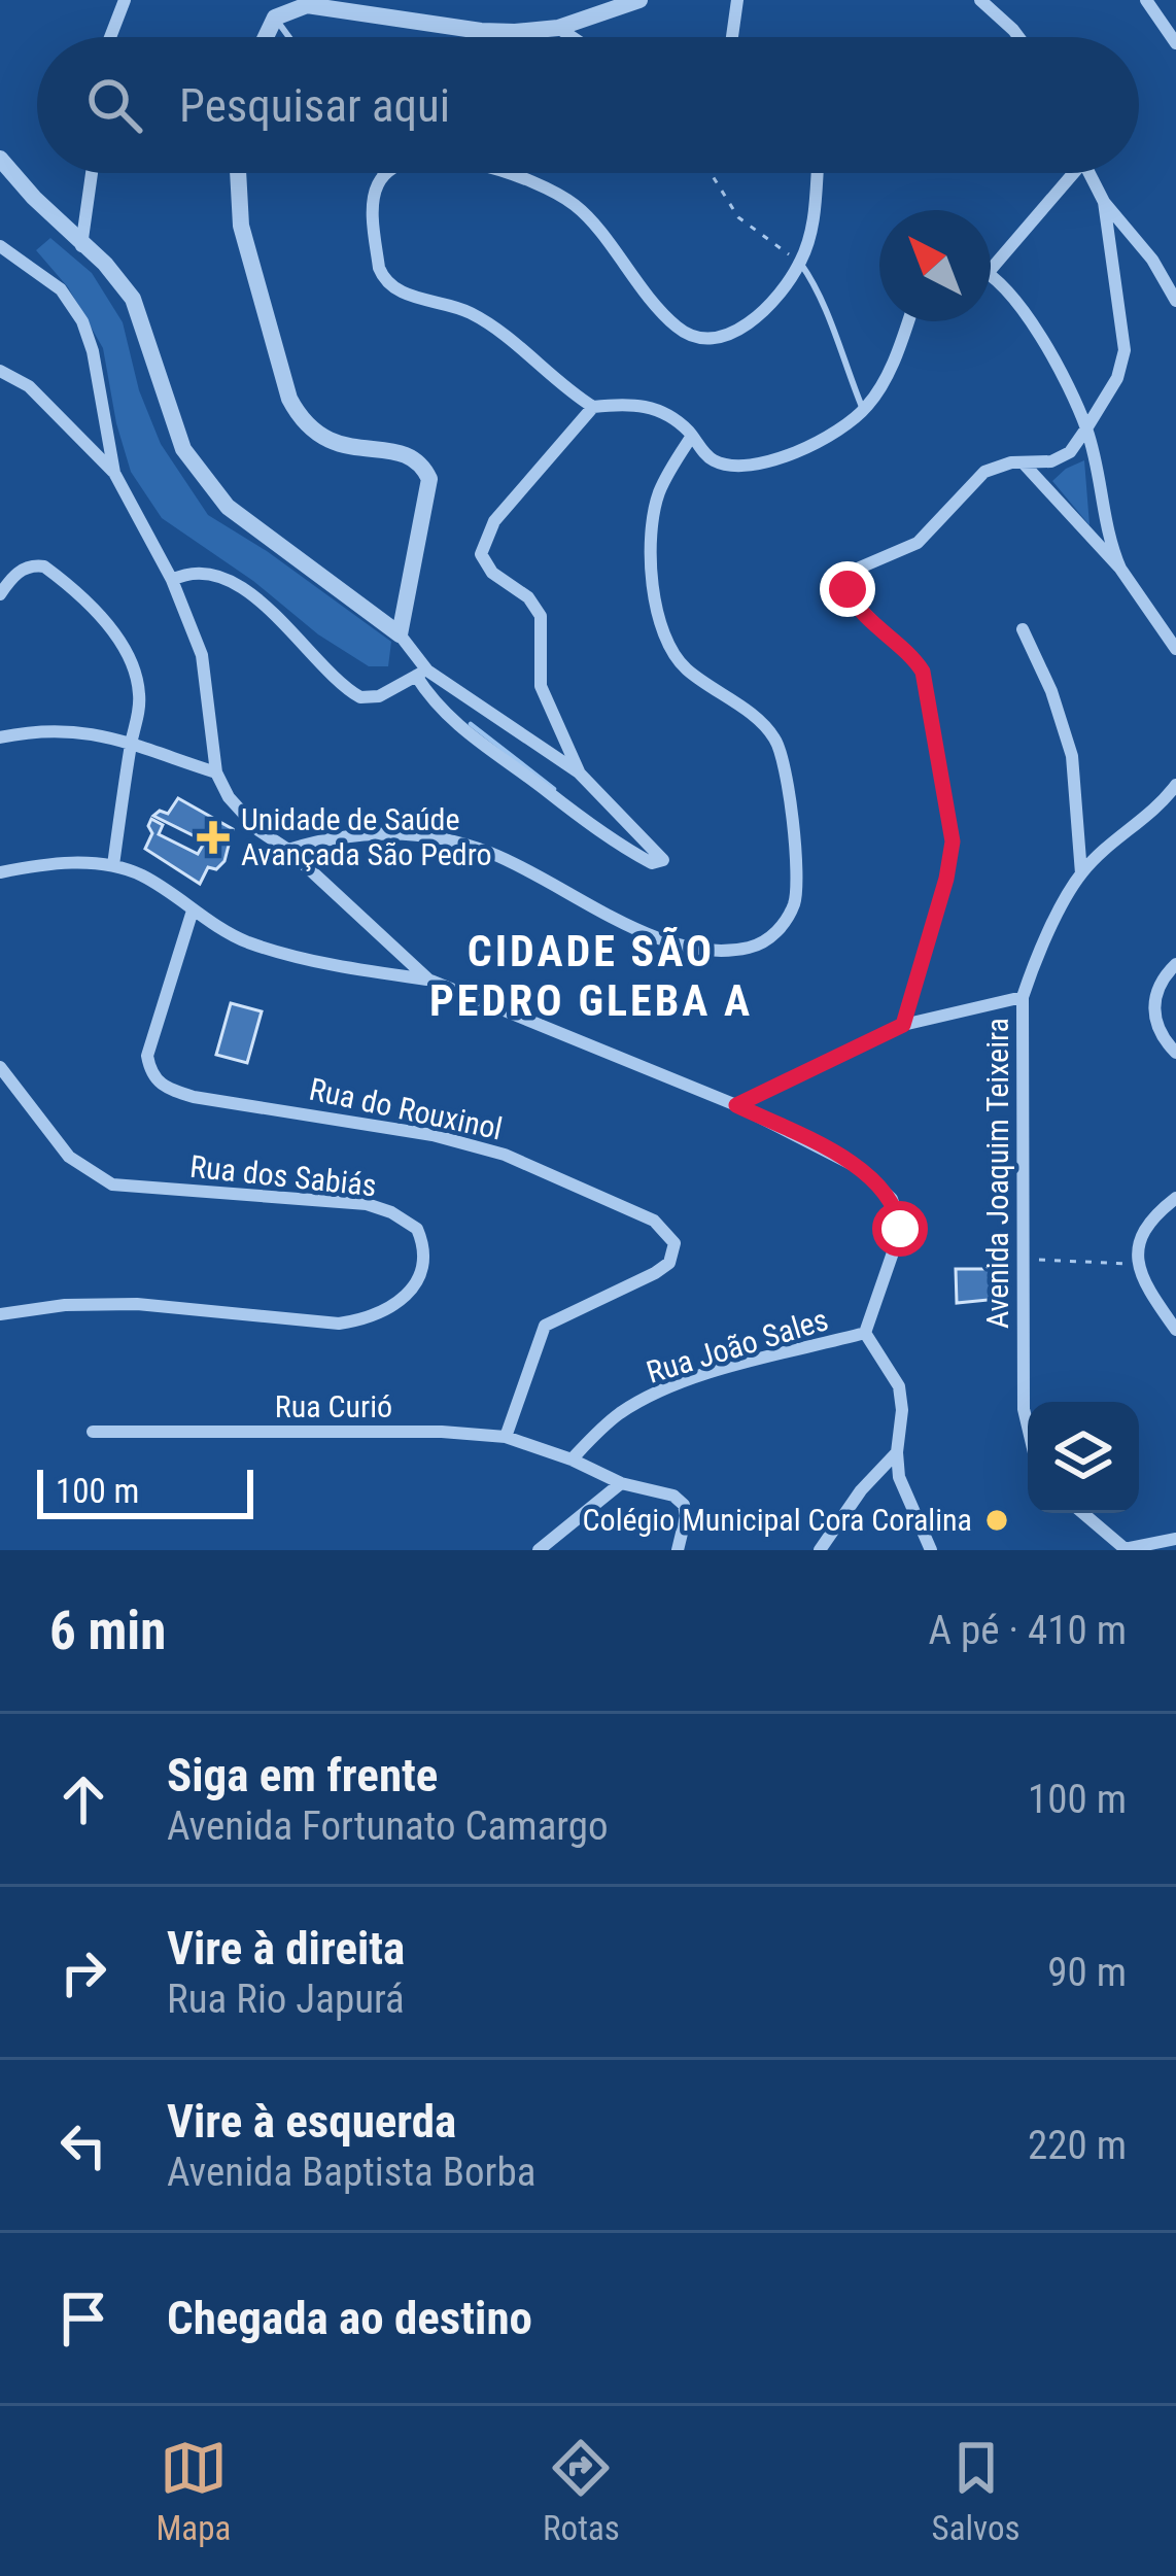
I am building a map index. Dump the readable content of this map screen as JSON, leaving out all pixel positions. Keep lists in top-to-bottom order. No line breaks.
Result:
{"streets":{"street":["Rua do Rouxinol","Avenida Joaquim Teixeira","Rua dos Sabiás","Rua João Sales","Rua Curió"]},"crossings":[["Rua do Rouxinol","Rua Curió"],["Rua João Sales","Rua Curió"]],"districts":["CIDADE SÃO PEDRO GLEBA A"],"places":{"health":["Unidade de Saúde Avançada São Pedro"],"other":["Colégio Municipal Cora Coralina"]},"scale_bar":"100 m","north":"top left","page":{"search":"Pesquisar aqui","scale":"100 m","heading":["6 min","A pé · 410 m"],"list":[["Siga em frente","Avenida Fortunato Camargo","100 m"],["Vire à direita","Rua Rio Japurá","90 m"],["Vire à esquerda","Avenida Baptista Borba","220 m"],"Chegada ao destino"],"nav":["Mapa","Rotas","Salvos"]}}
